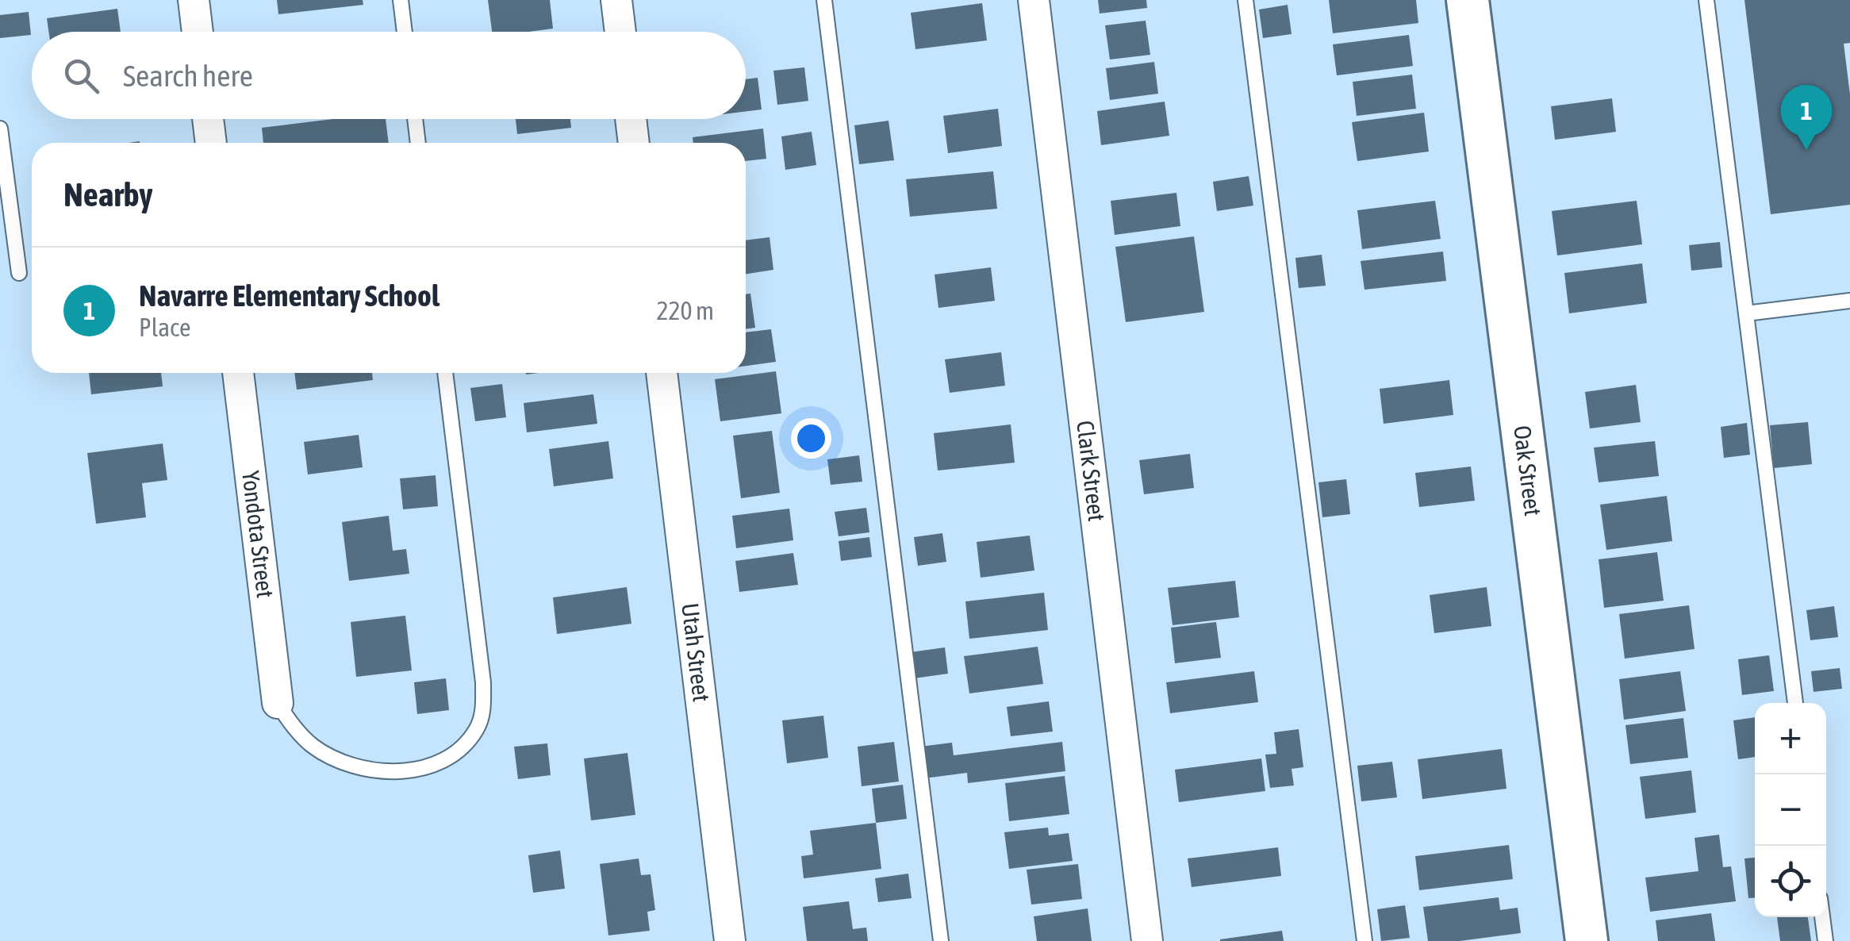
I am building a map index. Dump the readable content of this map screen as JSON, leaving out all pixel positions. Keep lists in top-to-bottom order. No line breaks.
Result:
{"streets":{"main road":["Oak Street"],"street":["Clark Street","Yondota Street","Utah Street"]},"page":{"search":"Search here","pins":"1","heading":"Nearby","list":[{"mark":"1","name":"Navarre Elementary School","note":"Place","value":"220 m"}],"map_buttons":["+","−"]}}
